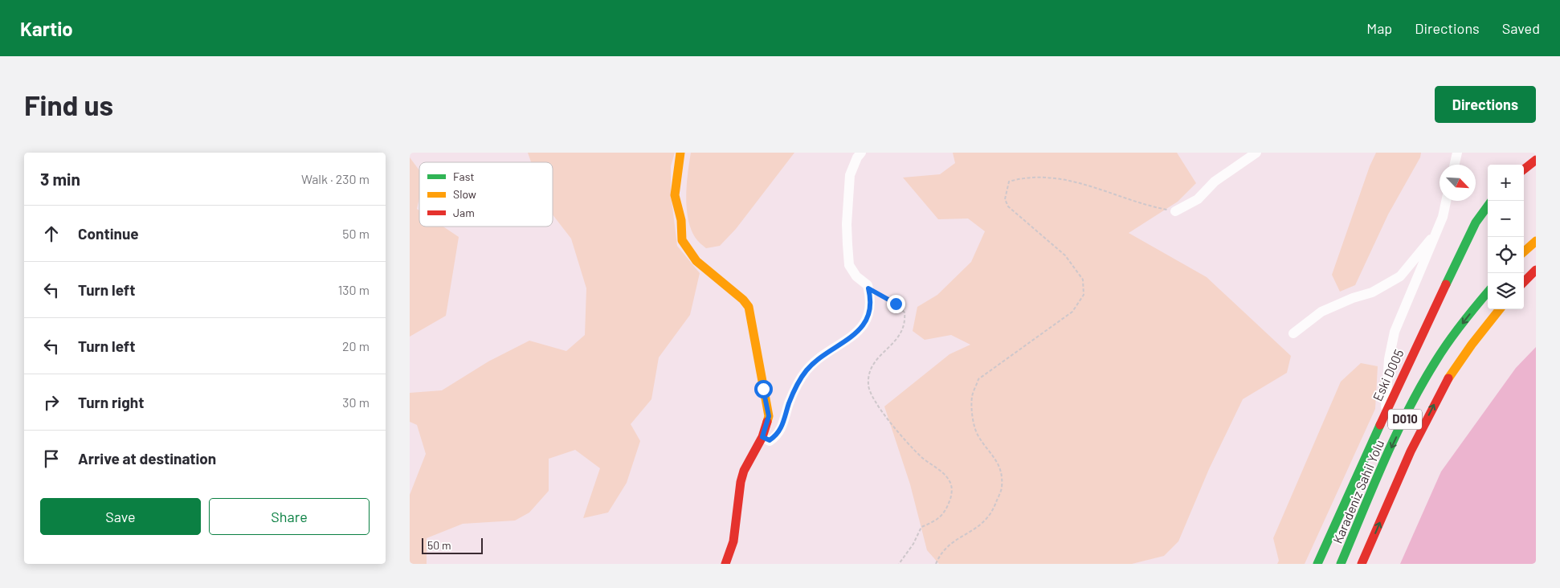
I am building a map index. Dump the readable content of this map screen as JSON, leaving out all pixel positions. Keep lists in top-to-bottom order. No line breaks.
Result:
{"streets":{"main road":["Eski D005","D010","Karadeniz Sahil Yolu"]},"legend":["Fast","Slow","Jam"],"scale_bar":"50 m","north":"bottom right","page":{"header":"Kartio","nav":["Map","Directions","Saved"],"buttons":["Directions",["Save","Share"]],"title":"Find us","heading":["3 min","Walk · 230 m"],"map_buttons":["+","−"],"list":[["Continue","50 m"],["Turn left","130 m"],["Turn left","20 m"],["Turn right","30 m"],"Arrive at destination"],"scale":"50 m"}}
